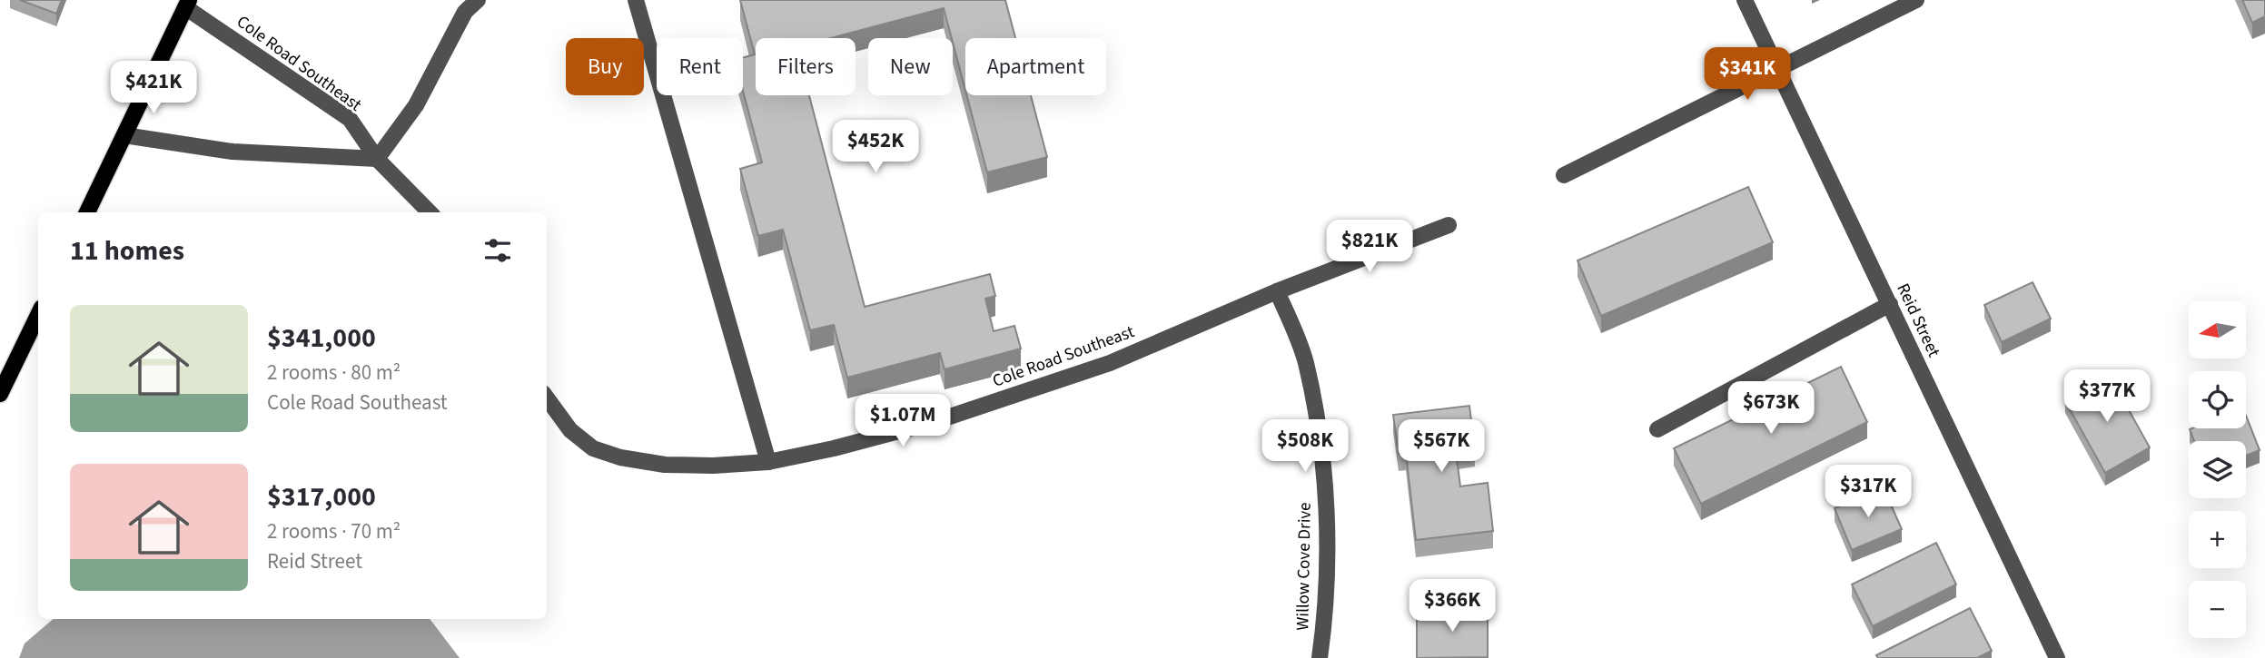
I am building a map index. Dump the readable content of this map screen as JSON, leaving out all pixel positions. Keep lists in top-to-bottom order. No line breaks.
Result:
{"streets":{"street":["Cole Road Southeast","Reid Street","Willow Cove Drive"]},"crossings":[["Cole Road Southeast","Willow Cove Drive"]],"north":"left","page":{"chip":["Buy","Rent","Filters","New","Apartment"],"price":["$341K","$421K","$452K","$821K","$377K","$673K","$1.07M","$508K","$567K","$317K","$366K"],"heading":"11 homes","list":[{"name":"$341,000","note":"2 rooms · 80 m² · Cole Road Southeast"},{"name":"$317,000","note":"2 rooms · 70 m² · Reid Street"}],"map_buttons":["+","−"]}}
